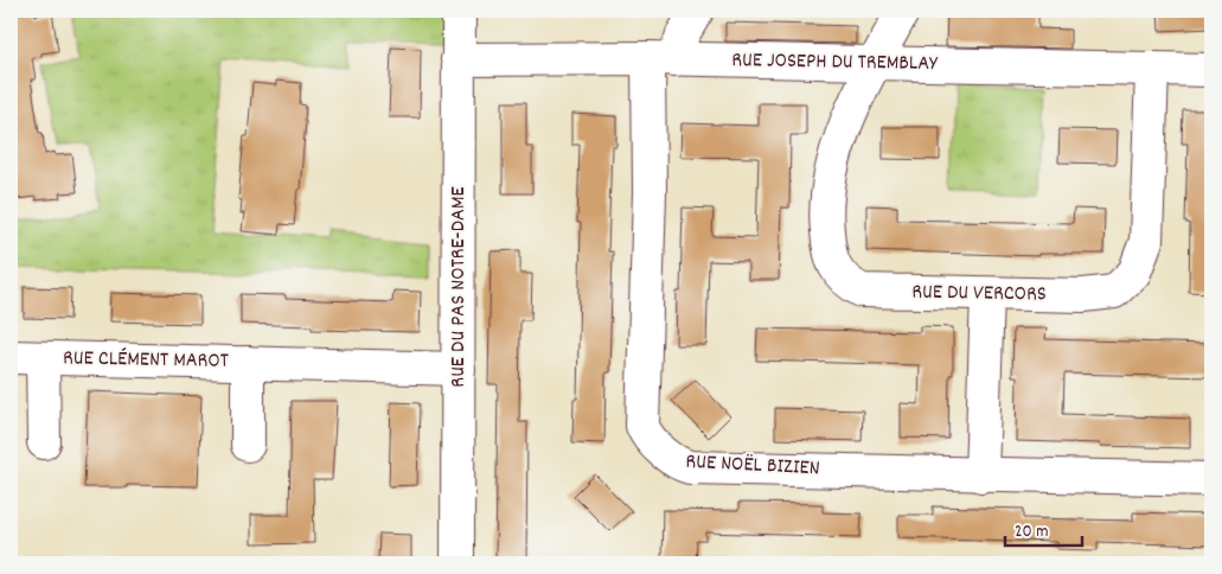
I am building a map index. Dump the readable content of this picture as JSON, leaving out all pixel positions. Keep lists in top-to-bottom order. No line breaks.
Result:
{"streets":{"street":["RUE JOSEPH DU TREMBLAY","RUE DU PAS NOTRE-DAME","RUE DU VERCORS","RUE CLÉMENT MAROT","RUE NOËL BIZIEN"]},"crossings":[["RUE JOSEPH DU TREMBLAY","RUE DU PAS NOTRE-DAME"],["RUE JOSEPH DU TREMBLAY","RUE DU VERCORS"],["RUE JOSEPH DU TREMBLAY","RUE NOËL BIZIEN"],["RUE DU PAS NOTRE-DAME","RUE CLÉMENT MAROT"]],"scale_bar":"20 m"}
